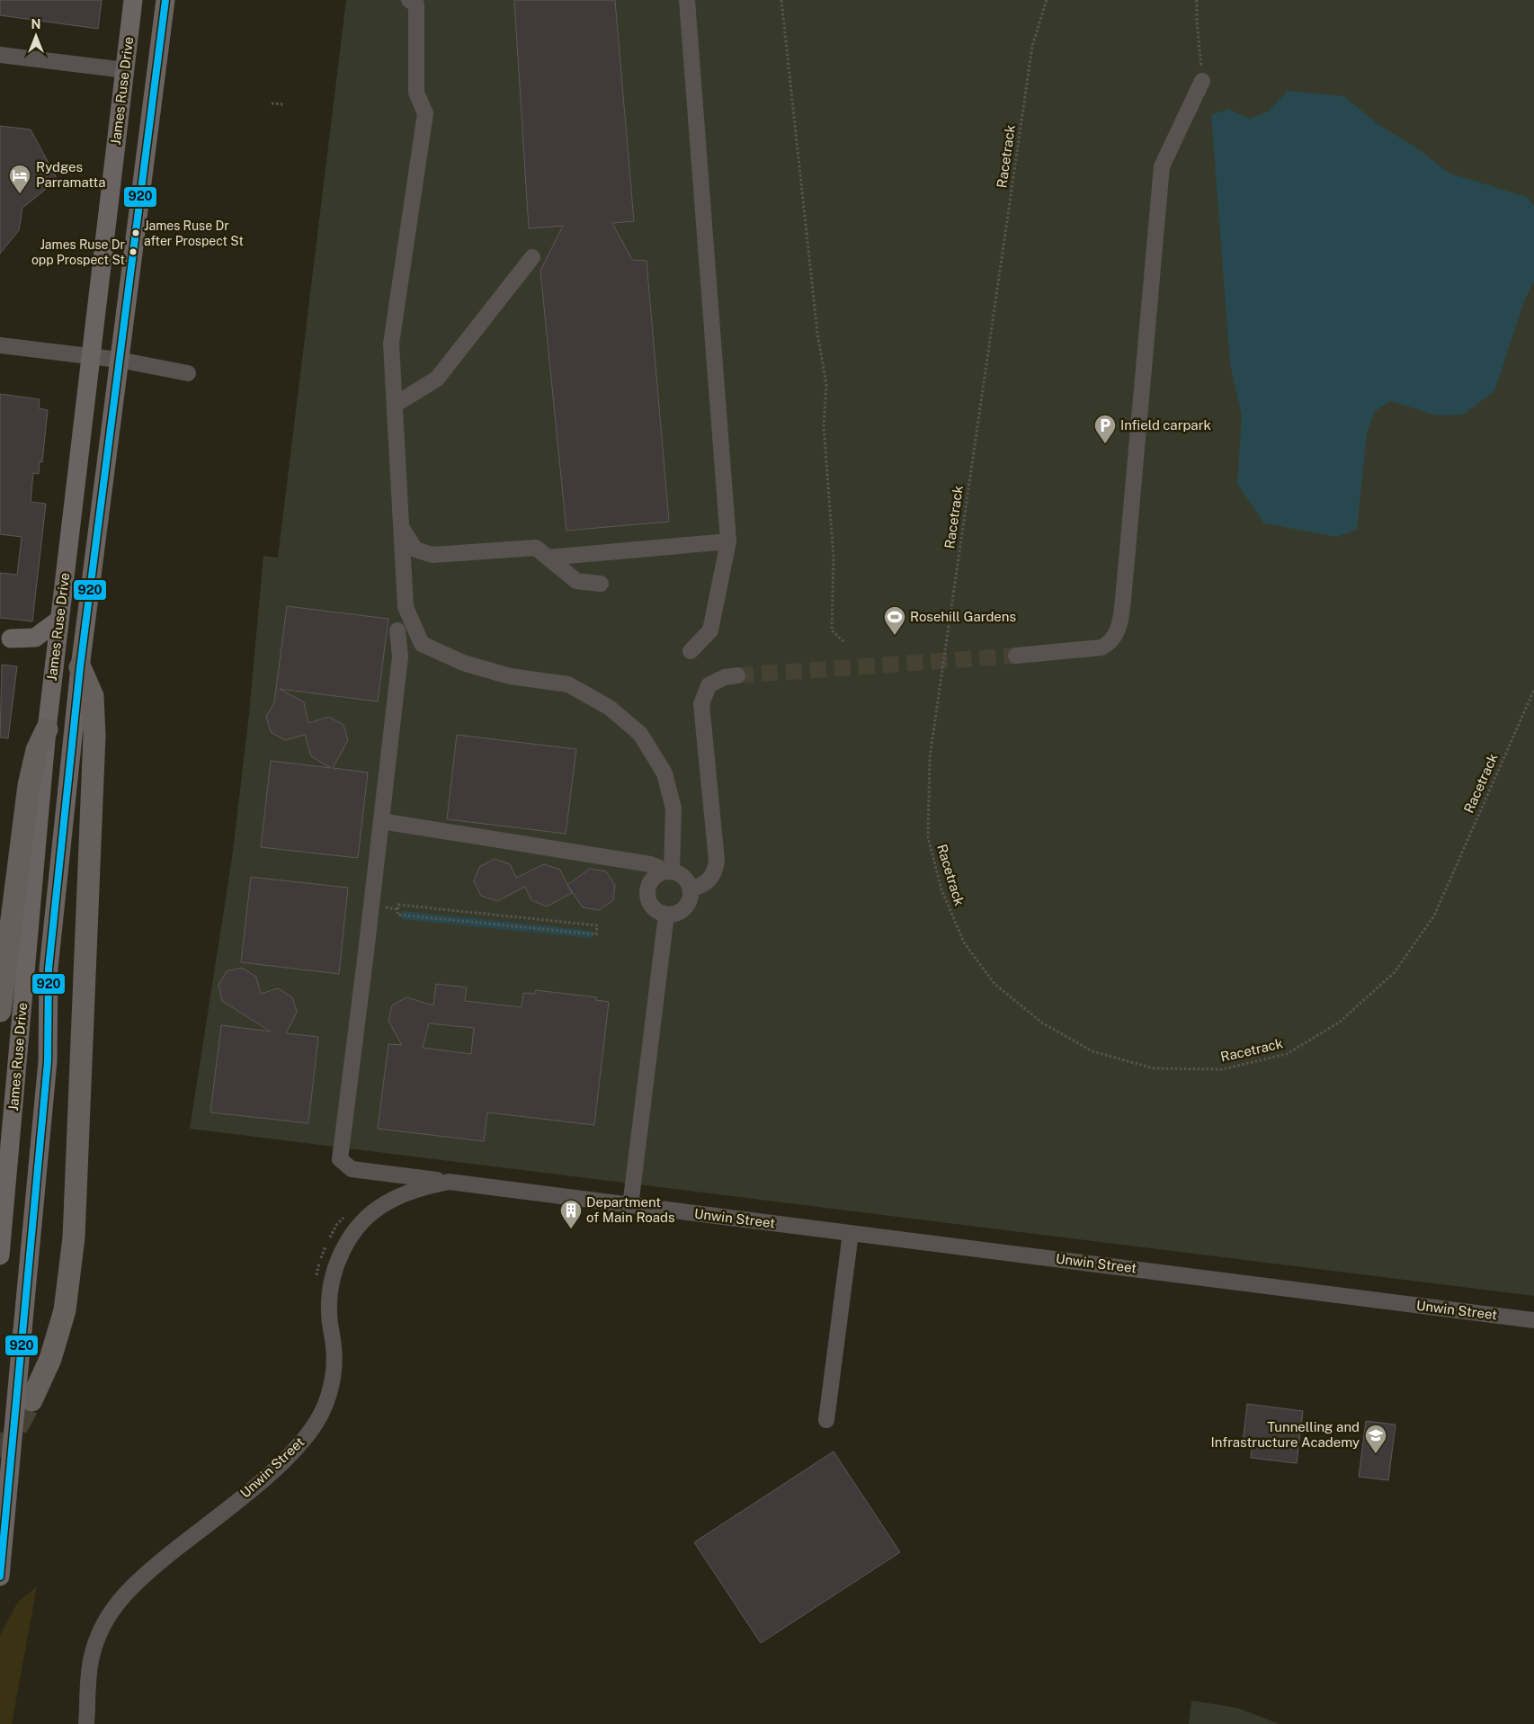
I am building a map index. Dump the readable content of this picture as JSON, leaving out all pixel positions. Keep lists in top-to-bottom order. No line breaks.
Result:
{"streets":{"main road":["James Ruse Drive"],"street":["Unwin Street"],"path":["Racetrack"]},"places":{"hotel":["Rydges Parramatta"],"other":["James Ruse Dr after Prospect St","James Ruse Dr opp Prospect St"],"parking":["Infield carpark"],"sports":["Rosehill Gardens"],"building":["Department of Main Roads"],"school or university":["Tunnelling and Infrastructure Academy"]},"lines":["transit line 920"],"north":"top"}
